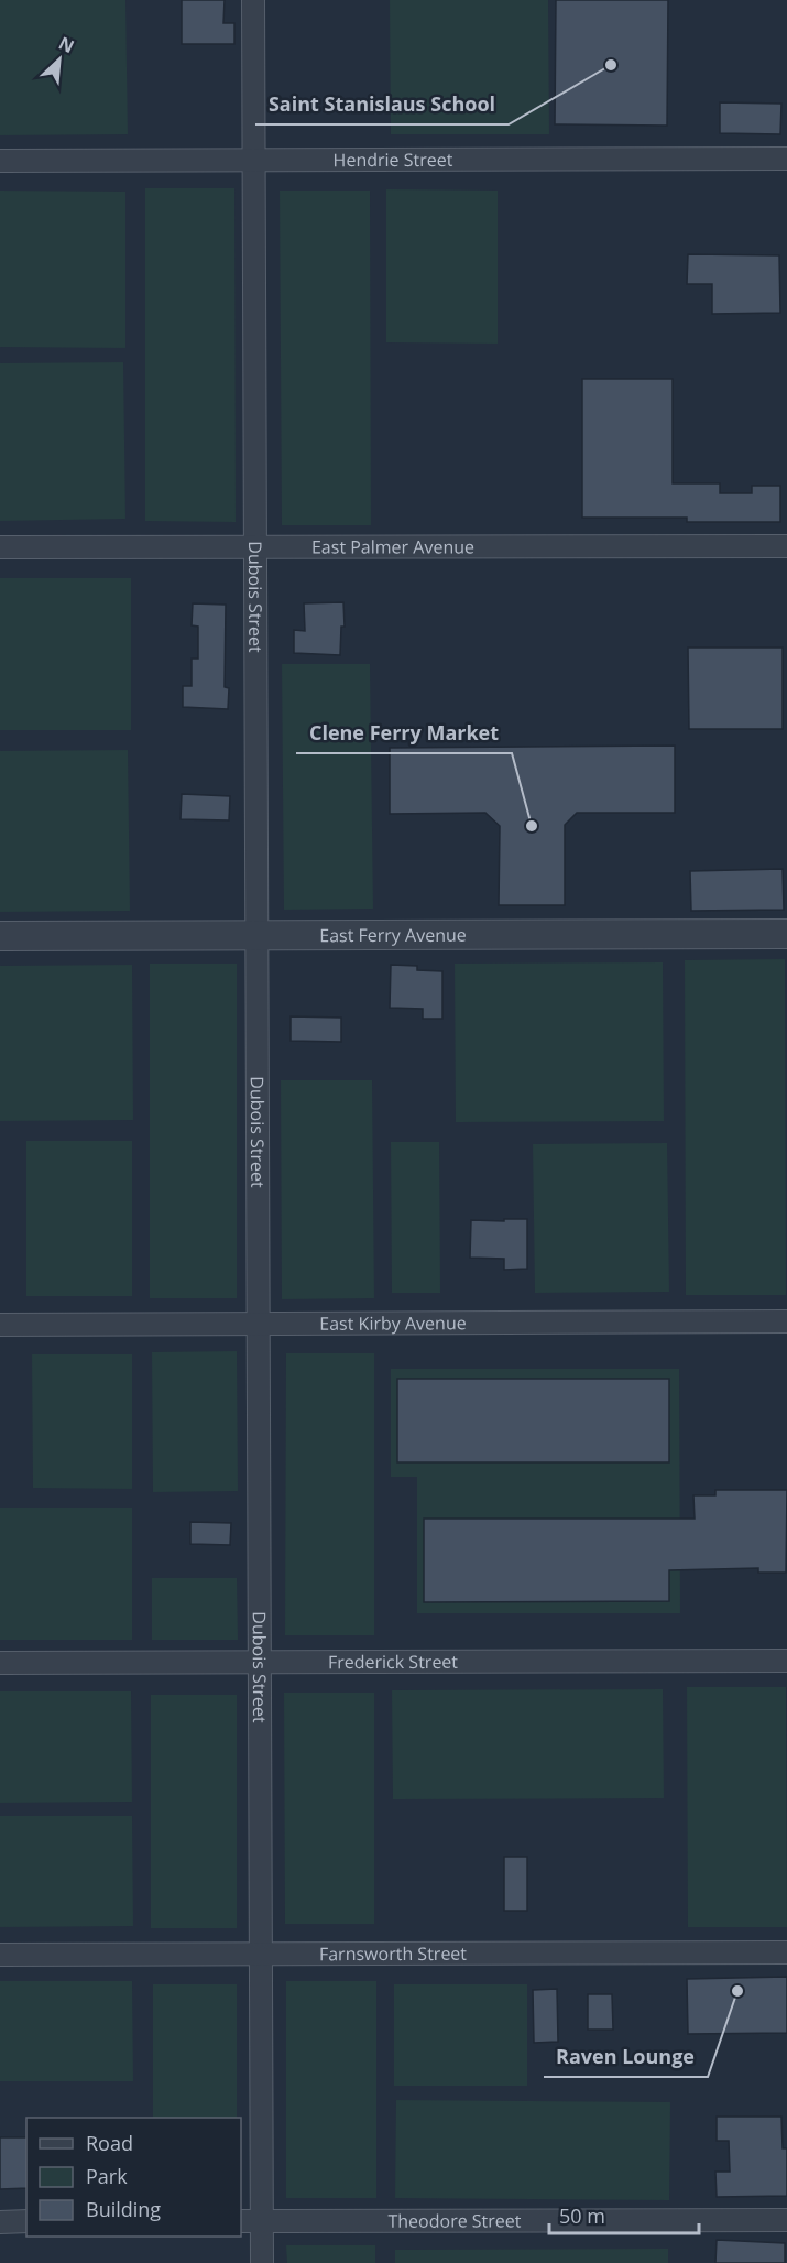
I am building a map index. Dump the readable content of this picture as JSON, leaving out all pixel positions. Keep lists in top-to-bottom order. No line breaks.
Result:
{"streets":{"street":["Hendrie Street","East Palmer Avenue","Dubois Street","East Ferry Avenue","East Kirby Avenue","Frederick Street","Farnsworth Street","Theodore Street"]},"crossings":[["Hendrie Street","Dubois Street"],["East Palmer Avenue","Dubois Street"],["Dubois Street","East Ferry Avenue"],["Dubois Street","East Kirby Avenue"],["Dubois Street","Frederick Street"],["Dubois Street","Farnsworth Street"],["Dubois Street","Theodore Street"]],"places":["Saint Stanislaus School","Clene Ferry Market","Raven Lounge"],"legend":["Road","Park","Building"],"scale_bar":"50 m","north":"top right"}
